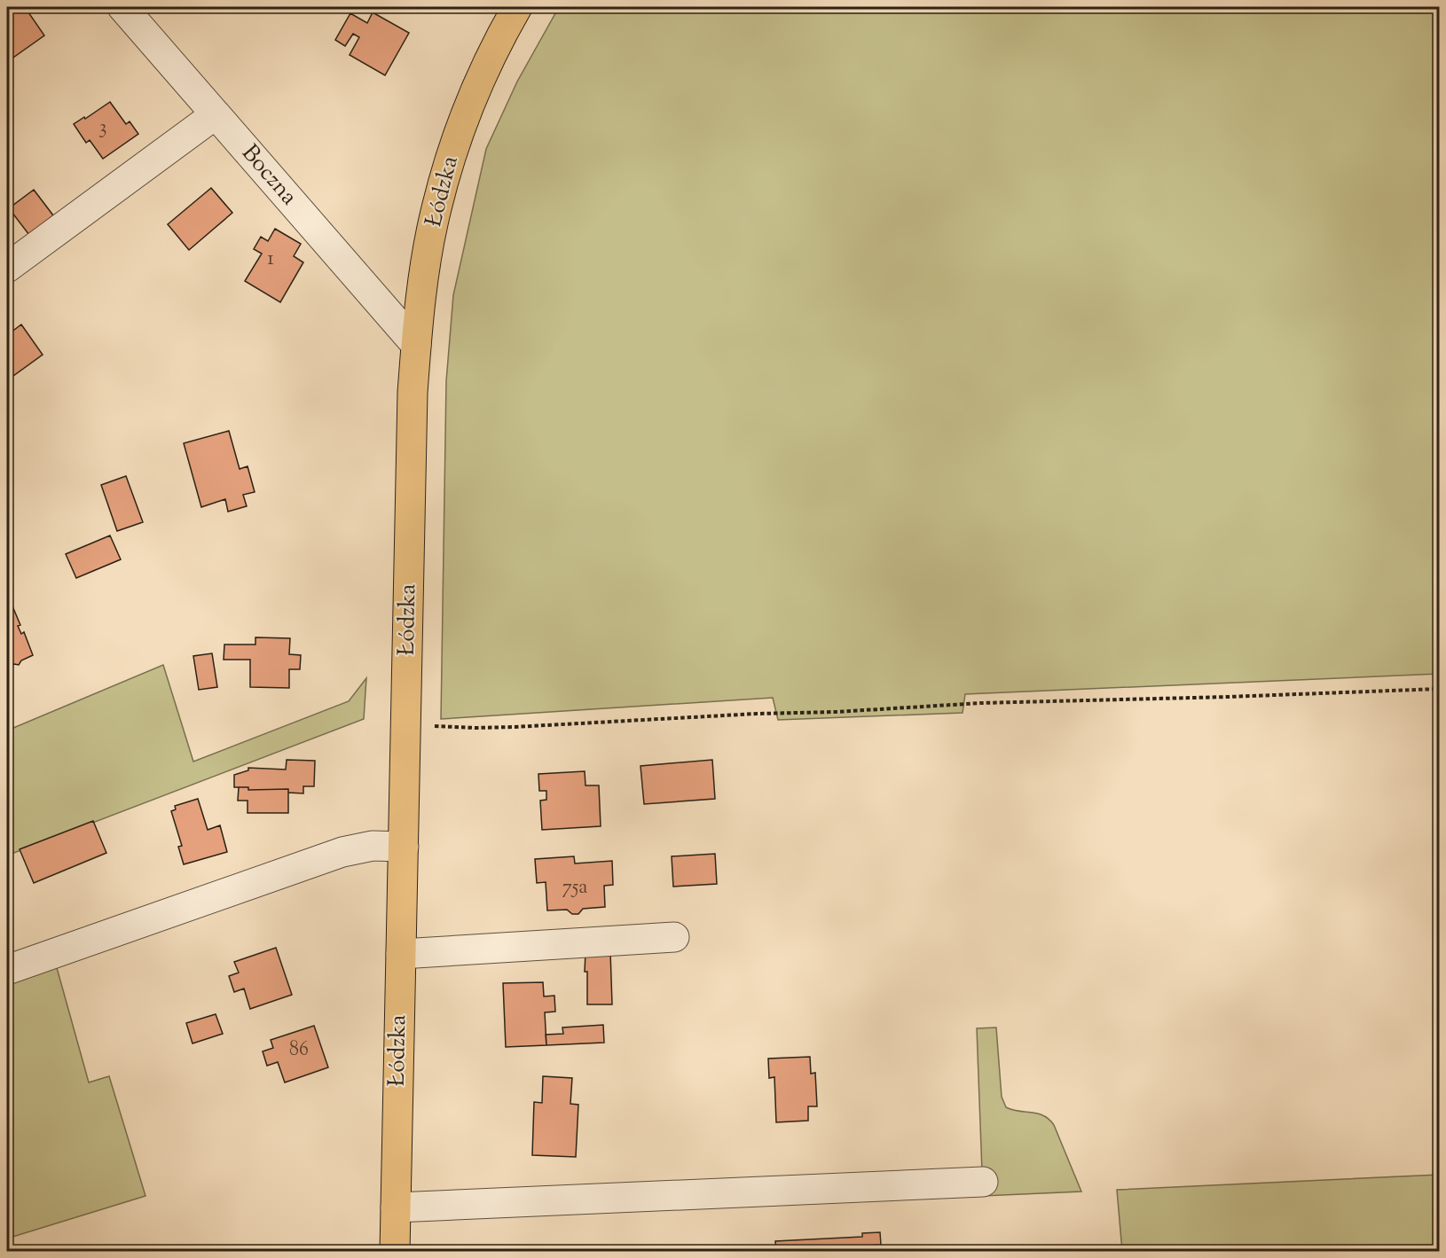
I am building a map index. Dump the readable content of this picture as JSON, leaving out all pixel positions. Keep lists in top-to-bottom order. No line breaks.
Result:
{"streets":{"main road":["Łódzka"],"street":["Boczna"]},"crossings":[["Boczna","Łódzka"]],"house_numbers":["3","1","75a","86"]}
